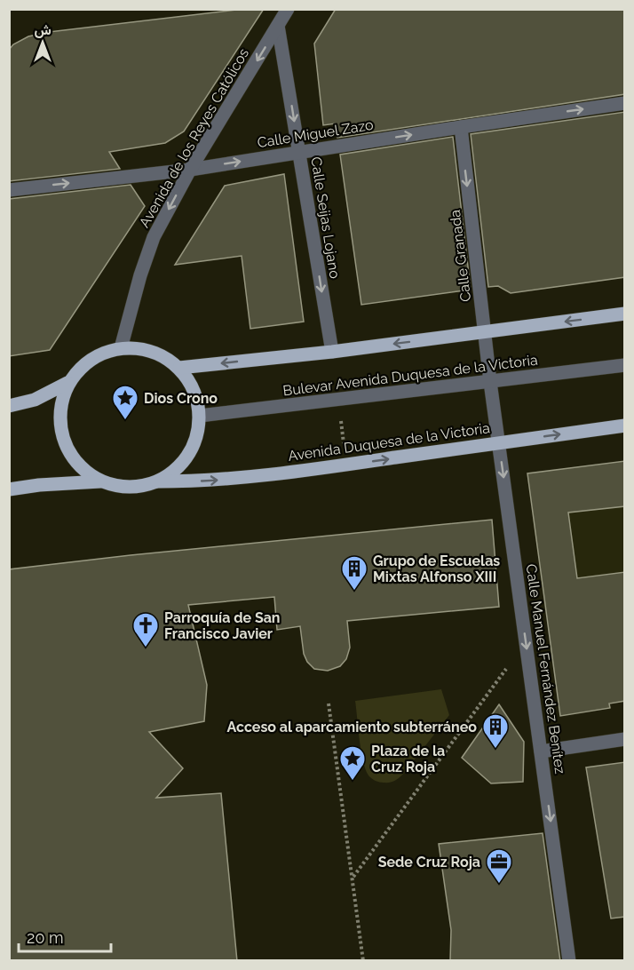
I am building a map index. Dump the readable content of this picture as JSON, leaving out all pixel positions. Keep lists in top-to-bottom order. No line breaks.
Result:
{"streets":{"main road":["Avenida Duquesa de la Victoria"],"street":["Calle Miguel Zazo","Avenida de los Reyes Católicos","Calle Seijas Lojano","Calle Granada","Bulevar Avenida Duquesa de la Victoria","Calle Manuel Fernández Benítez"]},"crossings":[["Calle Miguel Zazo","Avenida de los Reyes Católicos"],["Calle Miguel Zazo","Calle Seijas Lojano"],["Calle Miguel Zazo","Calle Granada"],["Avenida de los Reyes Católicos","Calle Seijas Lojano"],["Avenida de los Reyes Católicos","Bulevar Avenida Duquesa de la Victoria"],["Avenida de los Reyes Católicos","Avenida Duquesa de la Victoria"],["Calle Granada","Bulevar Avenida Duquesa de la Victoria"],["Calle Granada","Calle Manuel Fernández Benítez"],["Bulevar Avenida Duquesa de la Victoria","Avenida Duquesa de la Victoria"],["Bulevar Avenida Duquesa de la Victoria","Calle Manuel Fernández Benítez"],["Avenida Duquesa de la Victoria","Calle Manuel Fernández Benítez"]],"one_way":["Calle Miguel Zazo","Avenida de los Reyes Católicos","Calle Seijas Lojano","Calle Granada","Calle Manuel Fernández Benítez"],"places":{"place":["Dios Crono","Plaza de la Cruz Roja"],"building":["Grupo de Escuelas Mixtas Alfonso XIII","Acceso al aparcamiento subterráneo"],"church":["Parroquía de San Francisco Javier"],"office":["Sede Cruz Roja"]},"scale_bar":"20 m","north":"top"}
